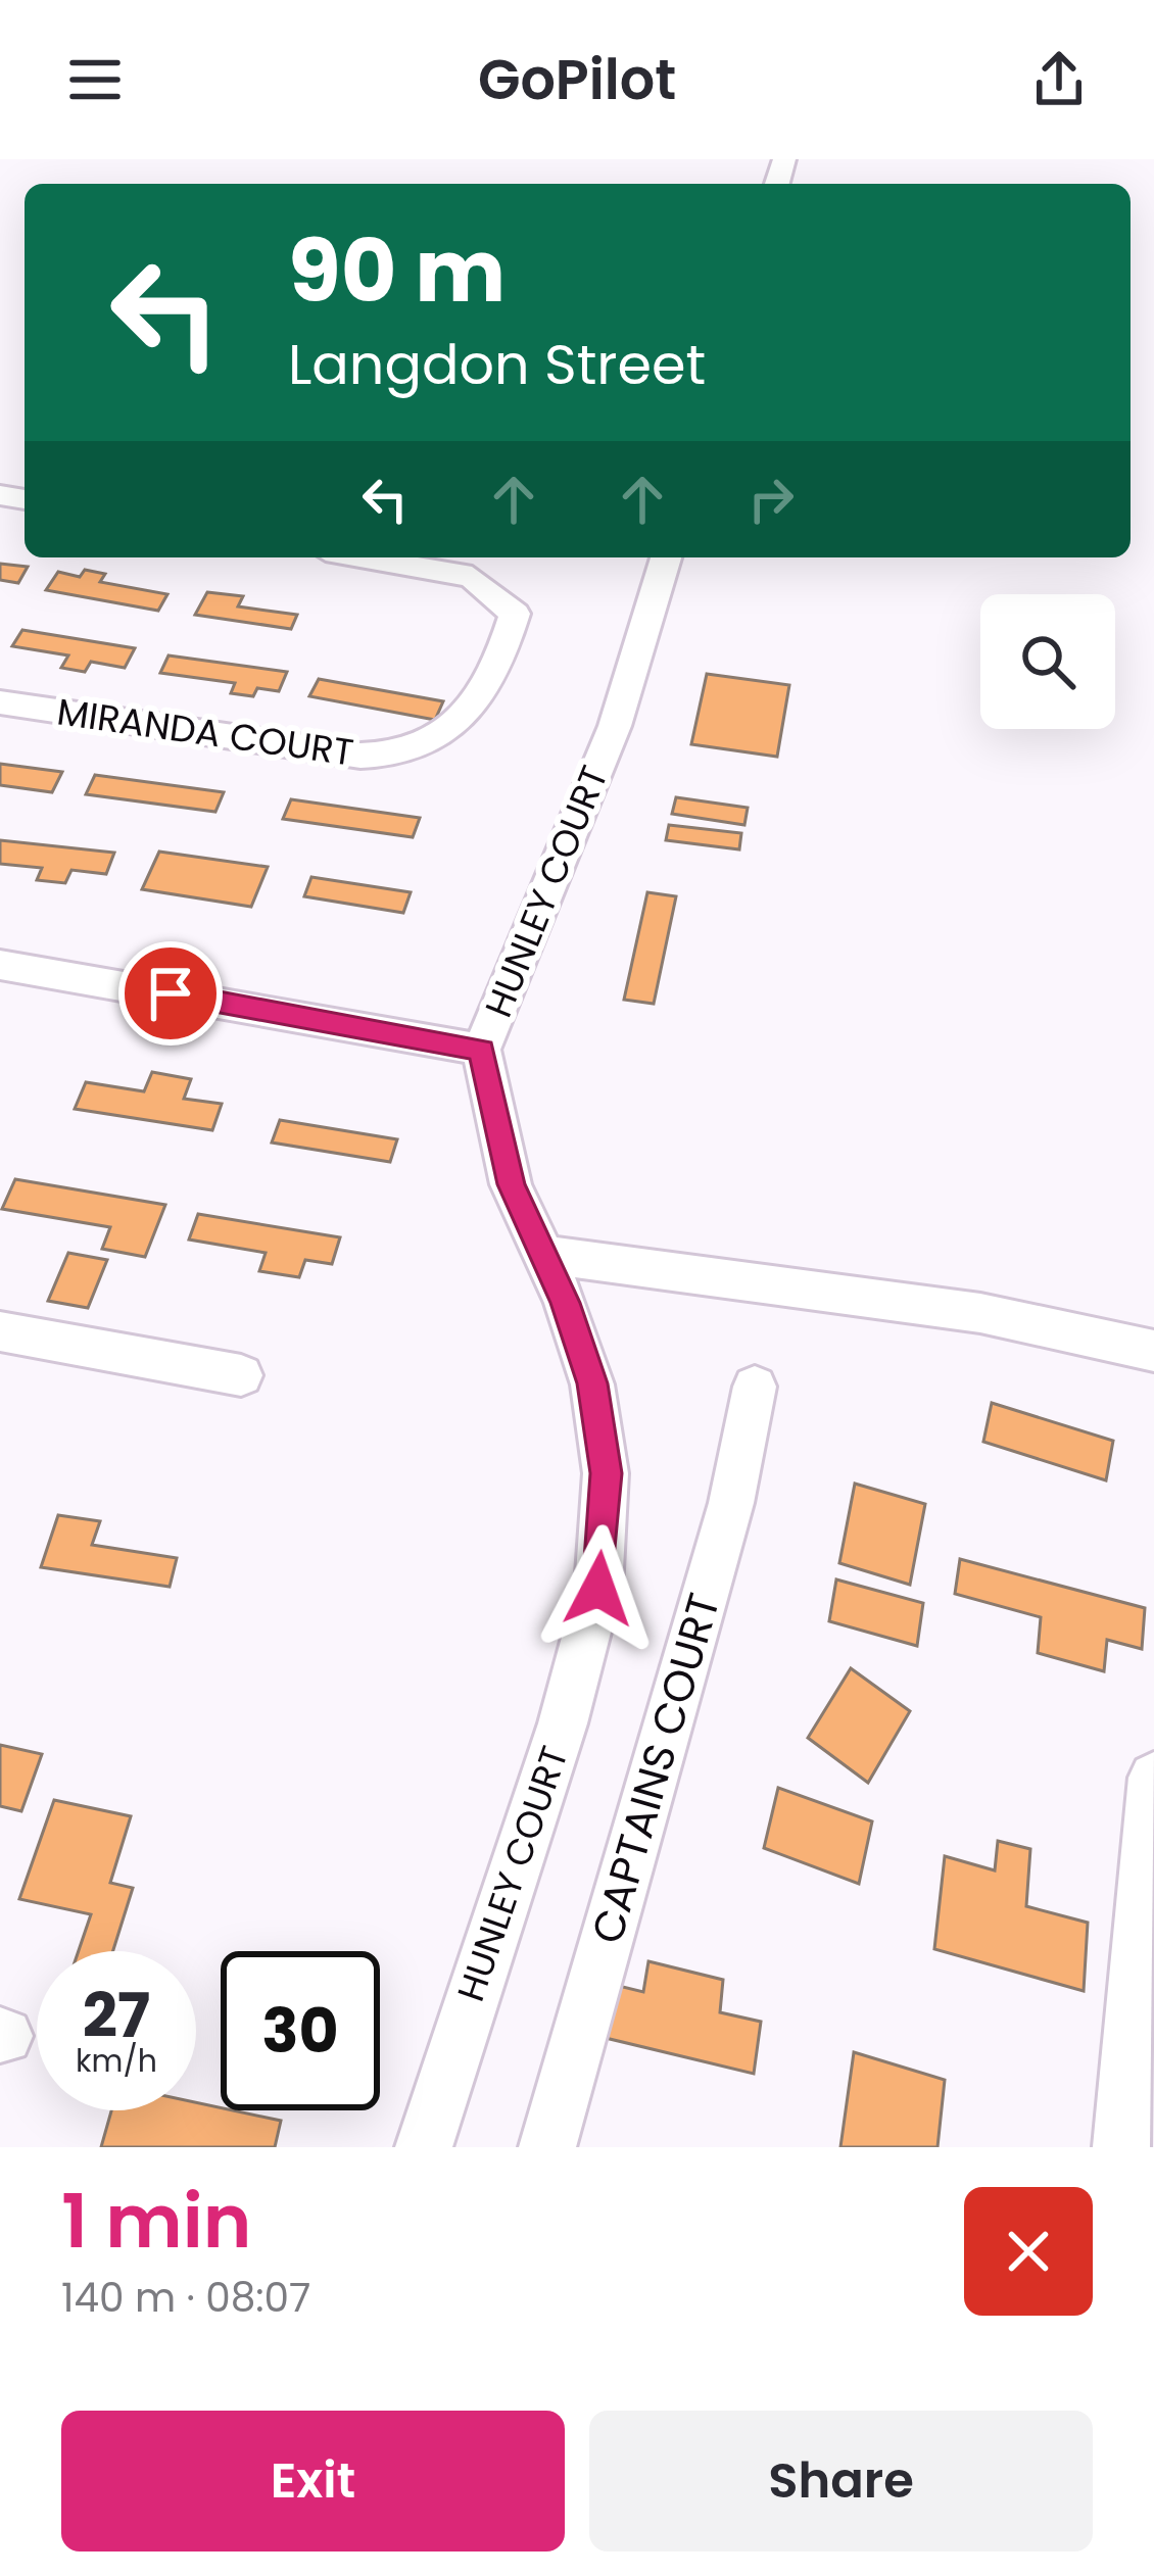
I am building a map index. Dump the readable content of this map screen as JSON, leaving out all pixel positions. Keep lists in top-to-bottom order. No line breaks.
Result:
{"streets":{"street":["MIRANDA COURT","HUNLEY COURT","CAPTAINS COURT"]},"page":{"header":"GoPilot","turn":["90 m","Langdon Street"],"speed":"27 km/h","limit":"30","heading":["1 min","140 m · 08:07"],"buttons":["Exit","Share"]}}
